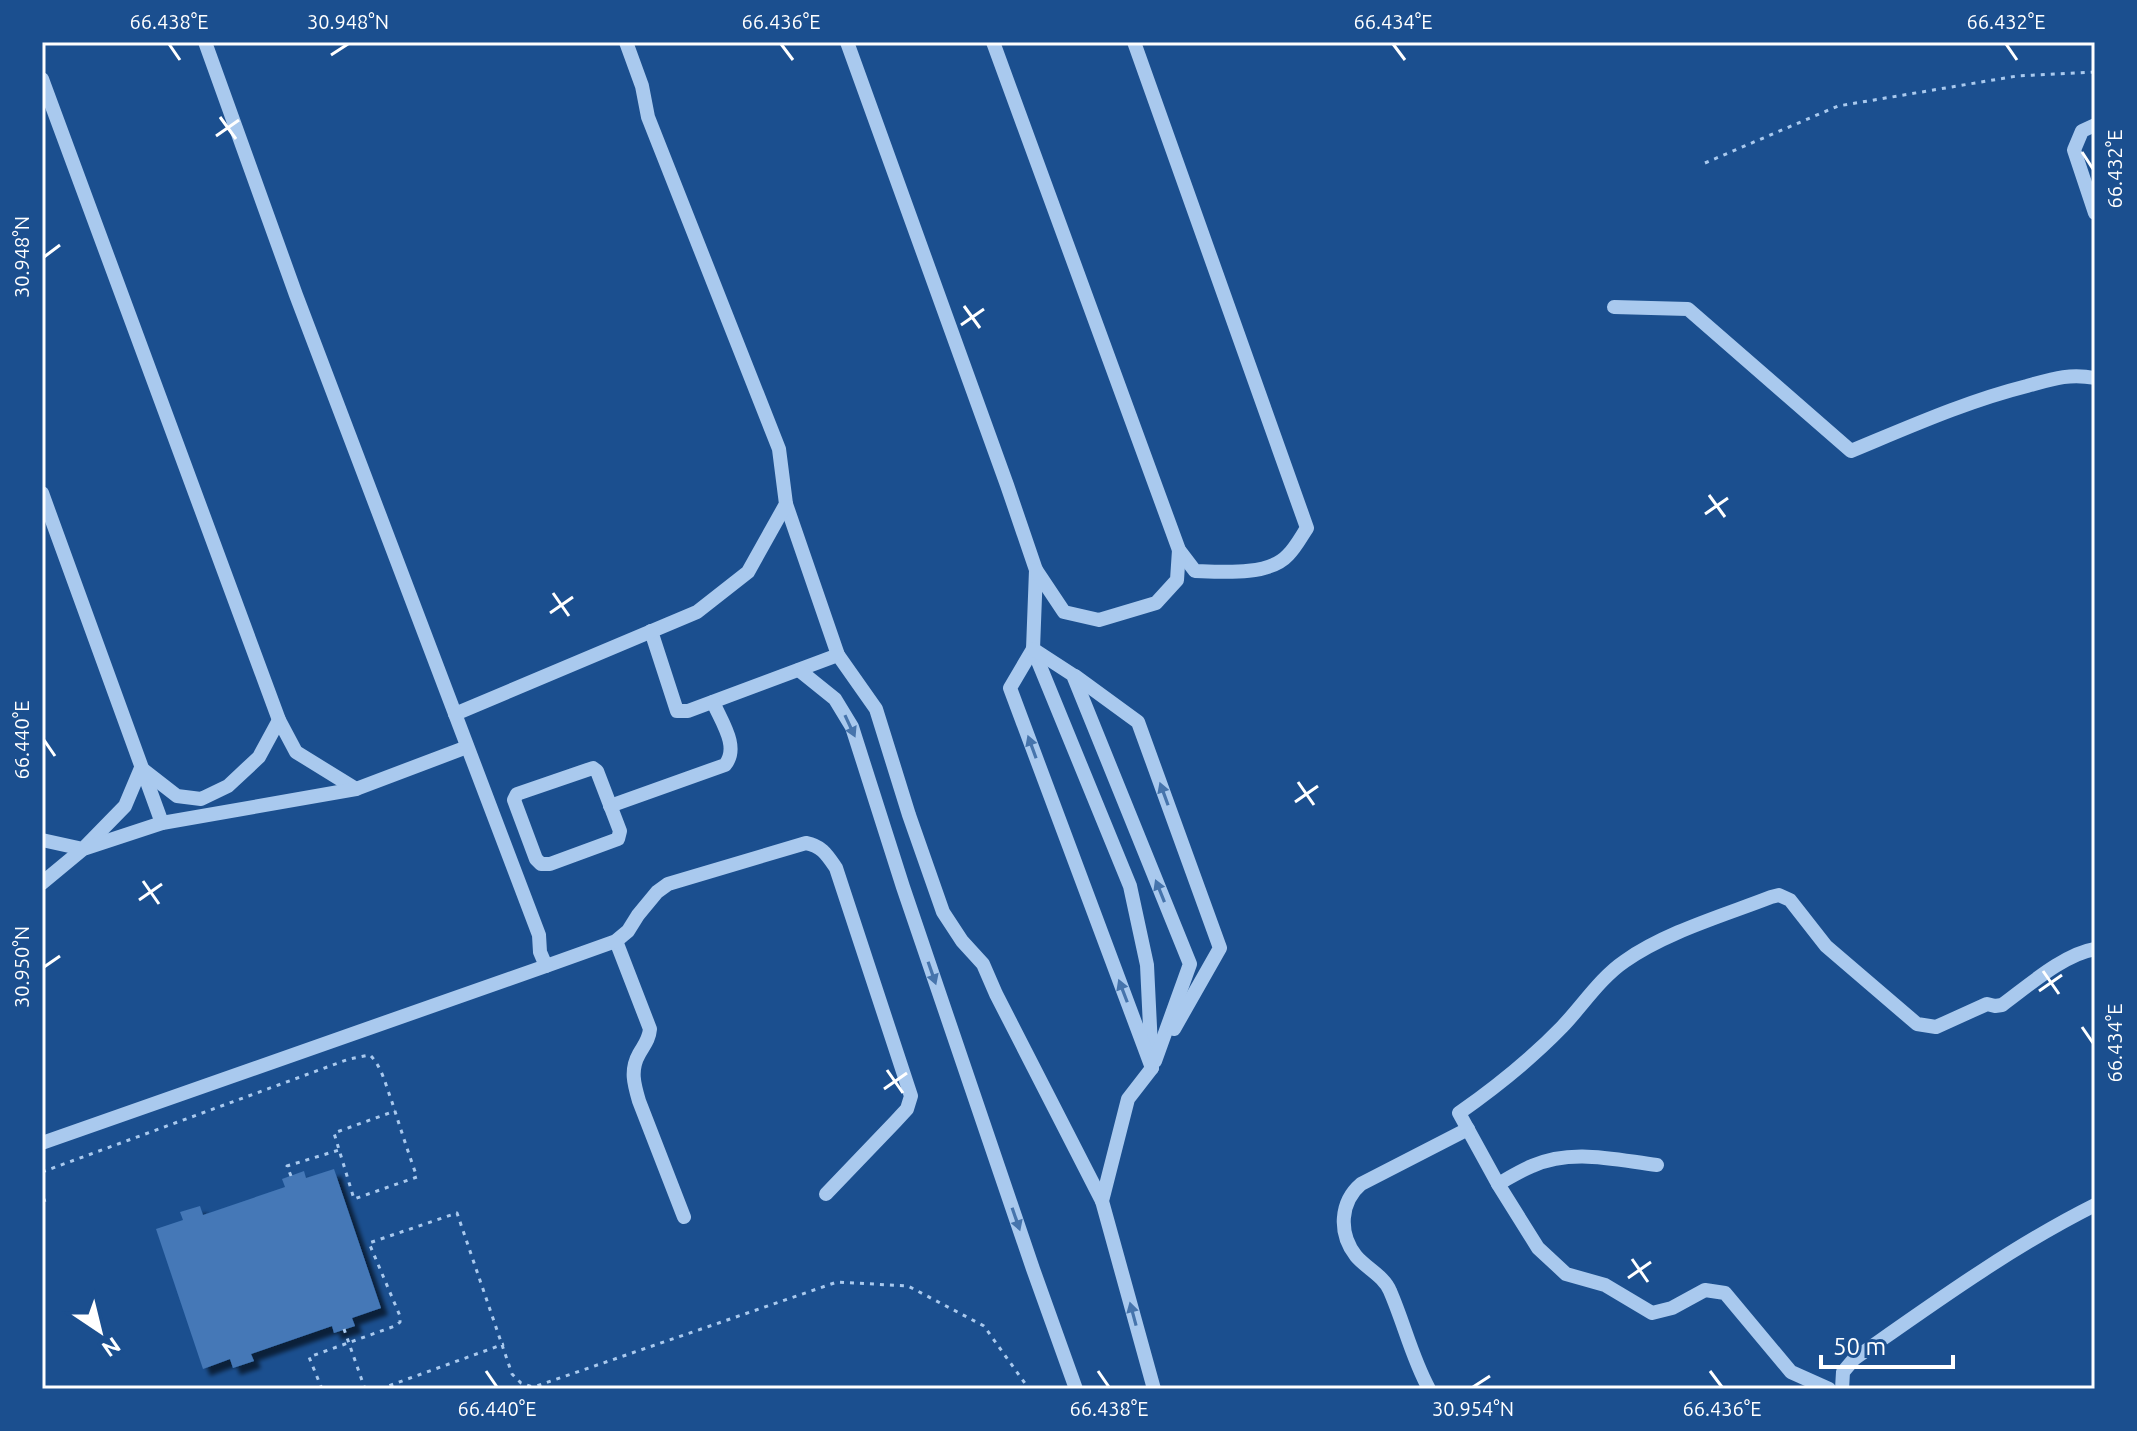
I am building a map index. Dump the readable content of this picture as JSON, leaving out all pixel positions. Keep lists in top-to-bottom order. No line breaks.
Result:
{"scale_bar":"50 m","north":"bottom right","coordinates":["66.438°E","30.948°N","66.436°E","66.434°E","66.432°E","66.440°E","30.950°N","30.954°N"]}
